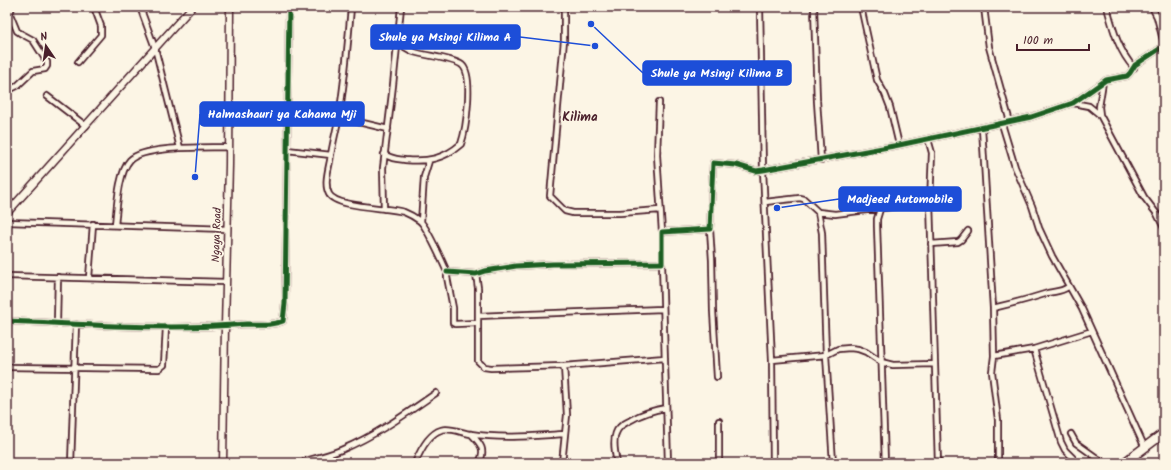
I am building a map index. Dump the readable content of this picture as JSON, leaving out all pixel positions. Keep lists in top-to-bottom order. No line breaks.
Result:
{"streets":{"street":["Ngaya Road"]},"districts":["Kilima"],"places":["Shule ya Msingi Kilima B","Shule ya Msingi Kilima A","Halmashauri ya Kahama Mji","Madjeed Automobile"],"scale_bar":"100 m","north":"top"}
